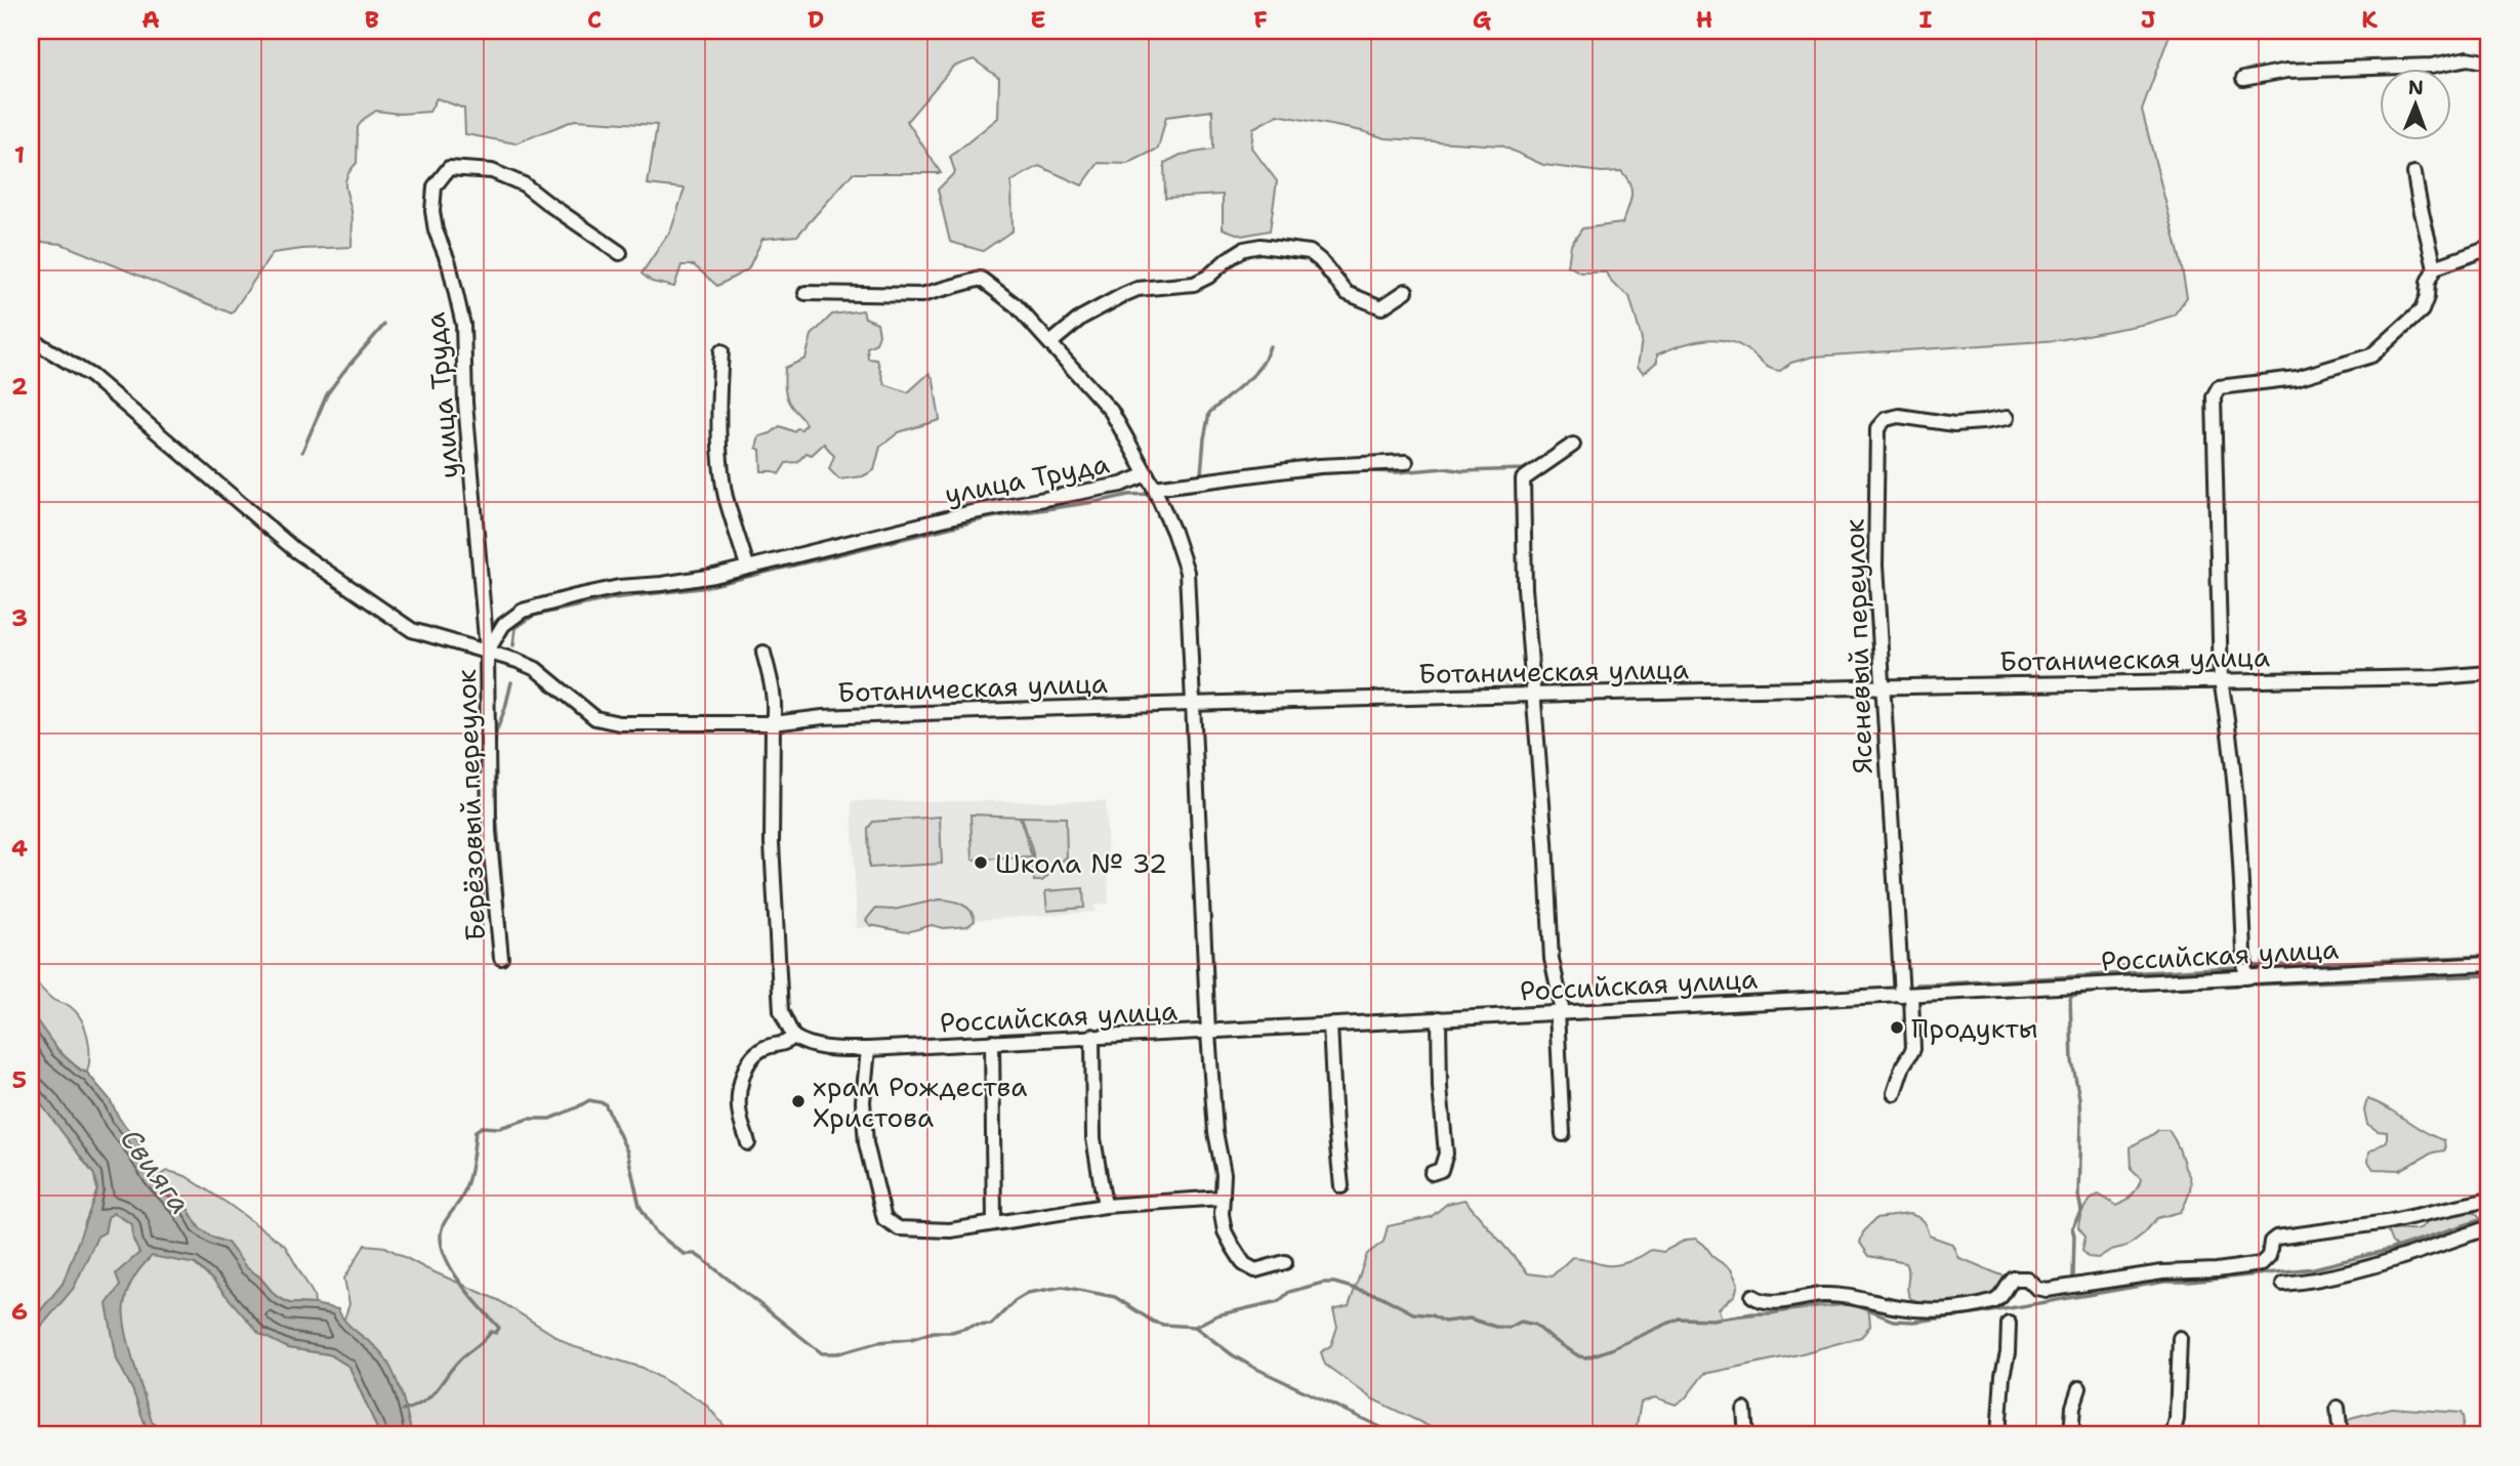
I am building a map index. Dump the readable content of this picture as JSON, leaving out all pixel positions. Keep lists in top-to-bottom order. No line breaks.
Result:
{"streets":{"street":["улица Труда","Ясеневый переулок","Ботаническая улица","Берёзовый переулок","Российская улица"]},"crossings":[["улица Труда","Ботаническая улица"],["улица Труда","Берёзовый переулок"],["Ясеневый переулок","Ботаническая улица"],["Ясеневый переулок","Российская улица"],["Ботаническая улица","Берёзовый переулок"]],"water":["Свияга"],"places":["Школа № 32","Продукты","храм Рождества Христова"],"north":"top","grid":{"columns":["A","B","C","D","E","F","G","H","I","J","K"],"rows":["1","2","3","4","5","6"]}}
